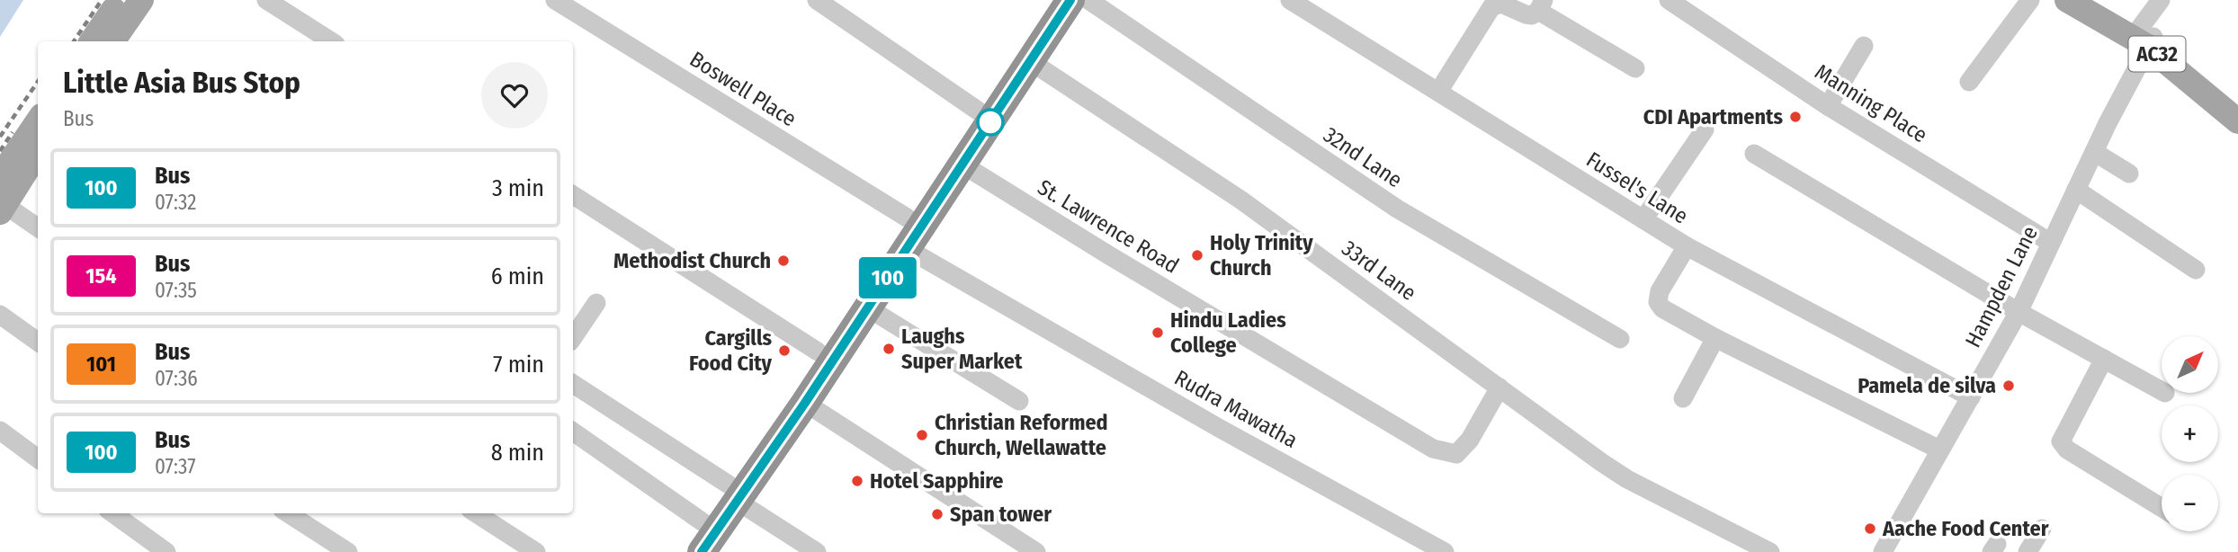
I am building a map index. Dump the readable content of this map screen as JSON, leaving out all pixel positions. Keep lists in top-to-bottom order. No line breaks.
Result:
{"streets":{"main road":["AC32"],"street":["Boswell Place","Manning Place","32nd Lane","Fussel's Lane","St. Lawrence Road","33rd Lane","Hampden Lane","Rudra Mawatha"]},"crossings":[["AC32","Hampden Lane"],["Manning Place","Hampden Lane"],["Fussel's Lane","Hampden Lane"],["St. Lawrence Road","33rd Lane"]],"places":["CDI Apartments","Holy Trinity Church","Methodist Church","Hindu Ladies College","Laughs Super Market","Cargills Food City","Pamela de silva","Christian Reformed Church, Wellawatte","Hotel Sapphire","Span tower","Aache Food Center"],"lines":["bus line 100"],"north":"top right","page":{"on_map":"100","heading":["Little Asia Bus Stop","Bus"],"list":[{"mark":"100","name":"Bus","note":"07:32","value":"3 min"},{"mark":"154","name":"Bus","note":"07:35","value":"6 min"},{"mark":"101","name":"Bus","note":"07:36","value":"7 min"},{"mark":"100","name":"Bus","note":"07:37","value":"8 min"}],"map_buttons":["+","−"]}}
